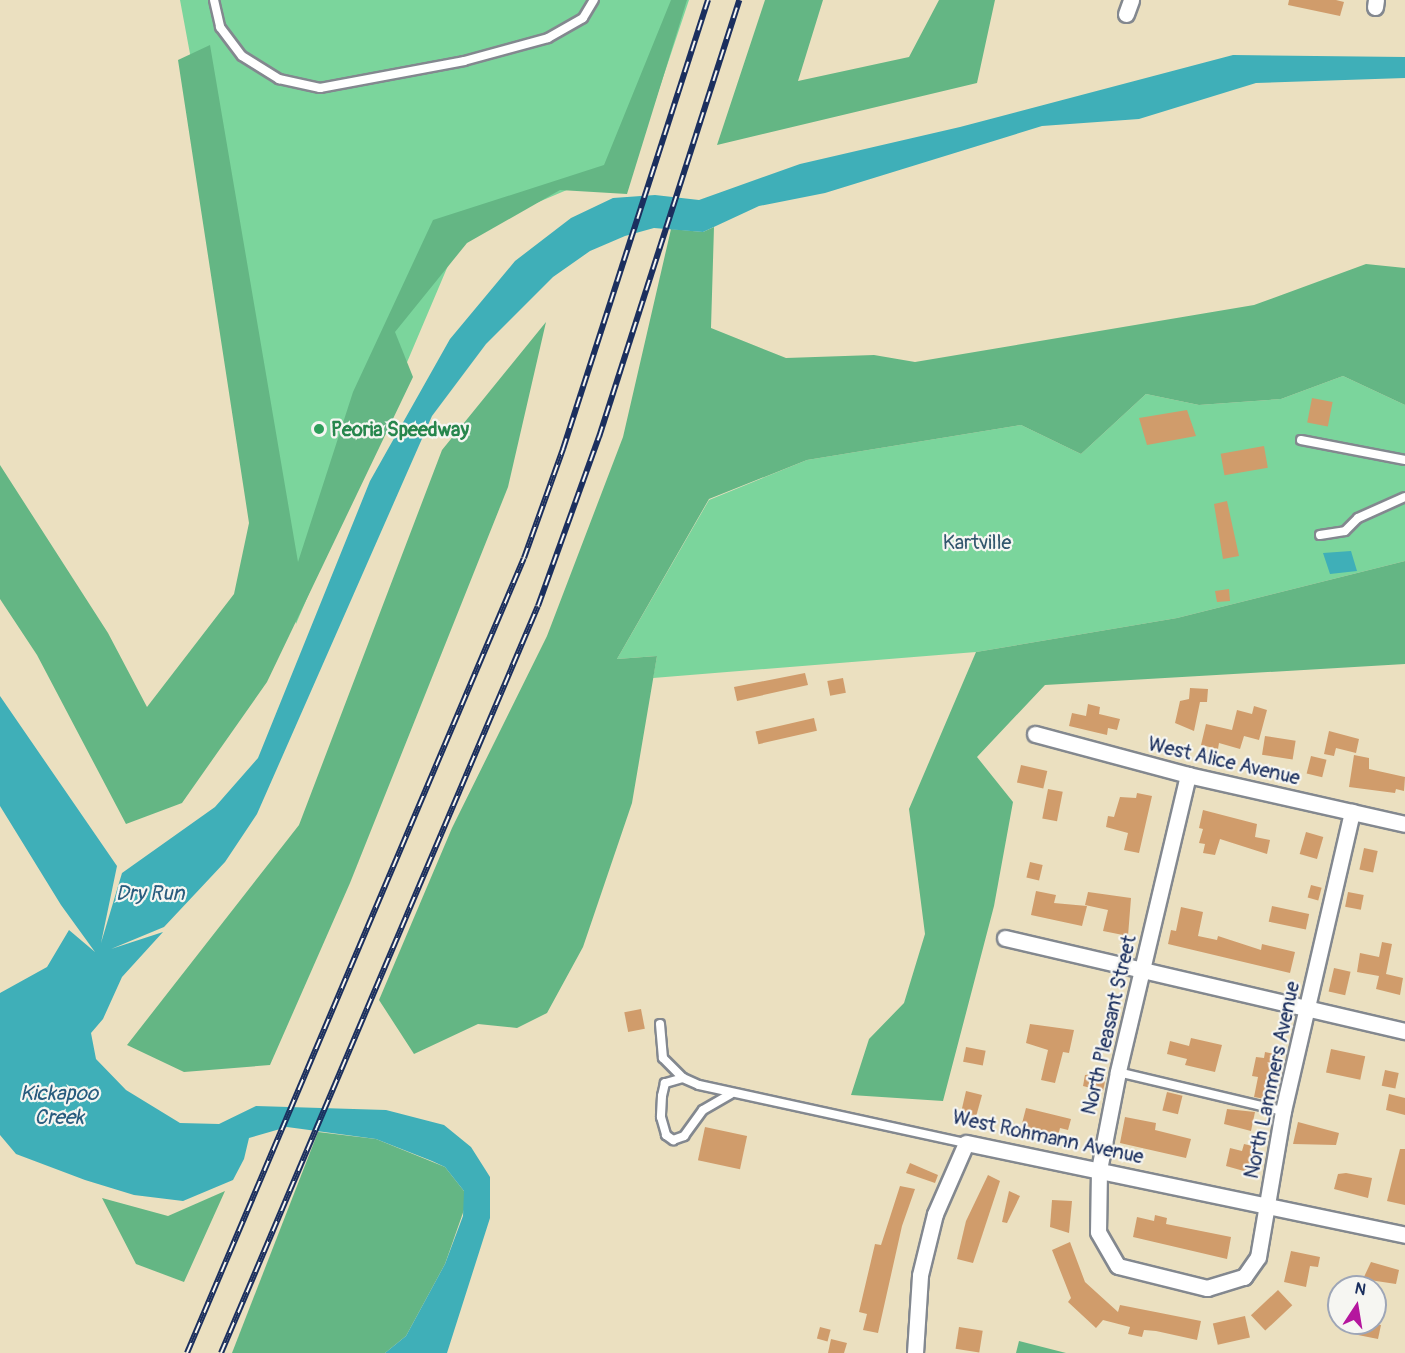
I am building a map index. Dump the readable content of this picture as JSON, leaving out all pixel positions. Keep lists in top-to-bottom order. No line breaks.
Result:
{"streets":{"street":["West Alice Avenue","North Pleasant Street","North Lammers Avenue","West Rohmann Avenue"]},"crossings":[["West Alice Avenue","North Pleasant Street"],["West Alice Avenue","North Lammers Avenue"],["North Pleasant Street","North Lammers Avenue"],["North Pleasant Street","West Rohmann Avenue"],["North Lammers Avenue","West Rohmann Avenue"]],"water":["Dry Run","Kickapoo Creek"],"parks":["Kartville"],"places":["Peoria Speedway"],"north":"top"}
